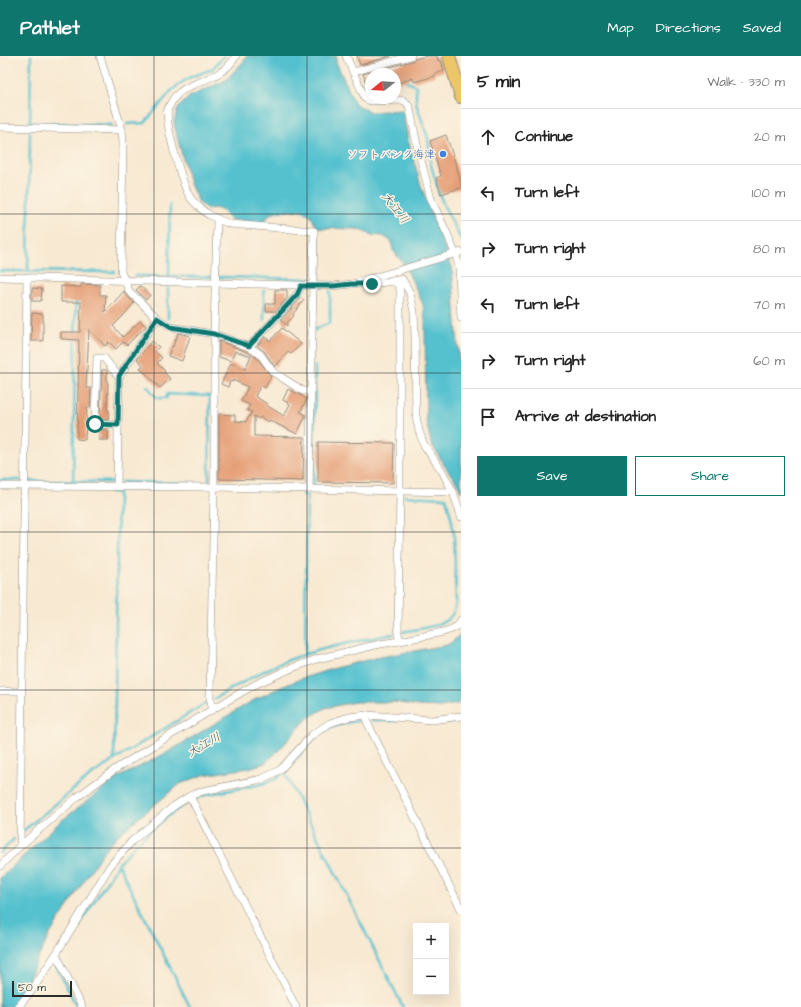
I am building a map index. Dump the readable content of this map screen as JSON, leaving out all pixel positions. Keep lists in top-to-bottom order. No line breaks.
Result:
{"water":["大江川"],"places":["ソフトバンク海津"],"scale_bar":"50 m","north":"left","page":{"header":"Pathlet","nav":["Map","Directions","Saved"],"heading":["5 min","Walk · 330 m"],"list":[["Continue","20 m"],["Turn left","100 m"],["Turn right","80 m"],["Turn left","70 m"],["Turn right","60 m"],"Arrive at destination"],"buttons":["Save","Share"],"map_buttons":["+","−"],"scale":"50 m"}}
